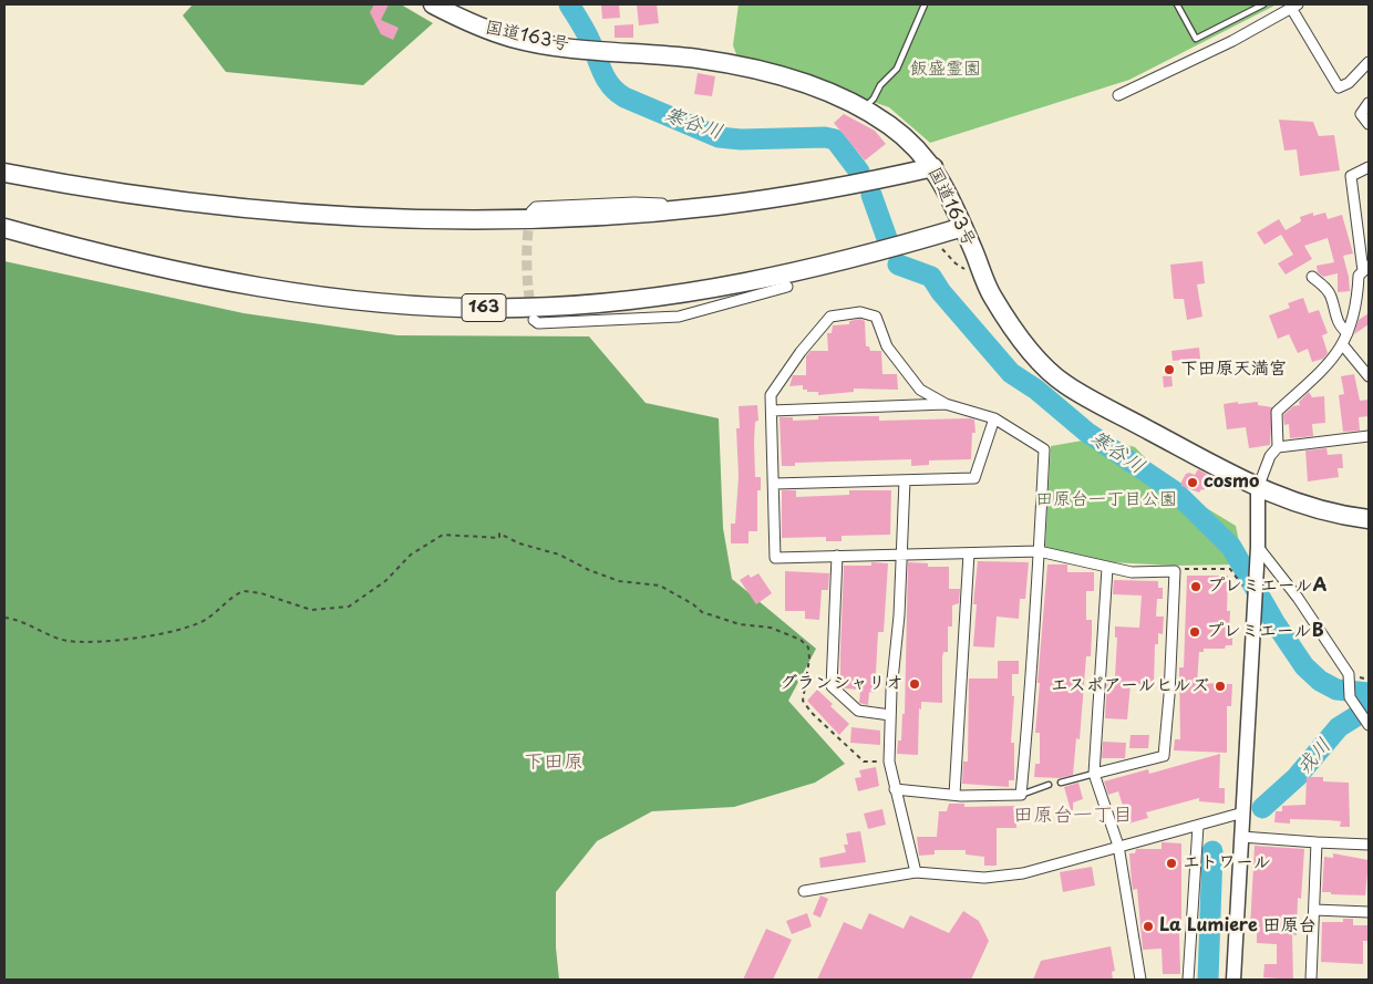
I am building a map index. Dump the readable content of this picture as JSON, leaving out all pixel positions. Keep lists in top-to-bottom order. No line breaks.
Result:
{"streets":{"highway":["国道163号","163"]},"crossings":[["国道163号","163"]],"districts":["下田原","田原台一丁目"],"water":["寒谷川","戎川"],"parks":["飯盛霊園","田原台一丁目公園"],"places":["下田原天満宮","cosmo","プレミエールA","プレミエールB","グランシャリオ","エスポアールヒルズ","エトワール","La Lumiere 田原台"]}
